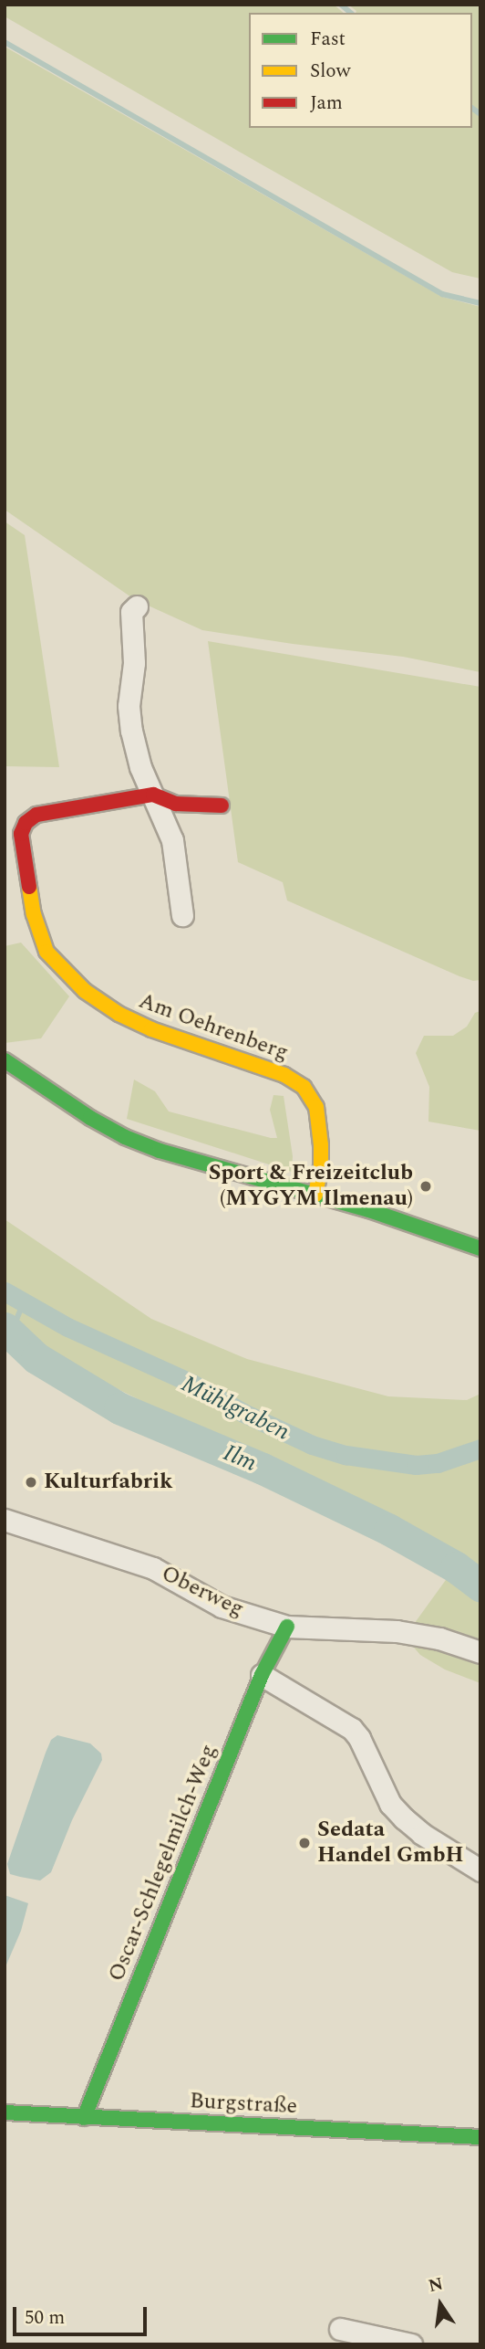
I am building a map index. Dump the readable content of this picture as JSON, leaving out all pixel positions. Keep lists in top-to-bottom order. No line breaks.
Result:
{"streets":{"street":["Am Oehrenberg","Oberweg","Oscar-Schlegelmilch-Weg","Burgstraße"]},"crossings":[["Oberweg","Oscar-Schlegelmilch-Weg"],["Oscar-Schlegelmilch-Weg","Burgstraße"]],"water":["Mühlgraben","Ilm"],"places":["Sport & Freizeitclub (MYGYM Ilmenau)","Kulturfabrik","Sedata Handel GmbH"],"legend":["Fast","Slow","Jam"],"scale_bar":"50 m","north":"top"}
